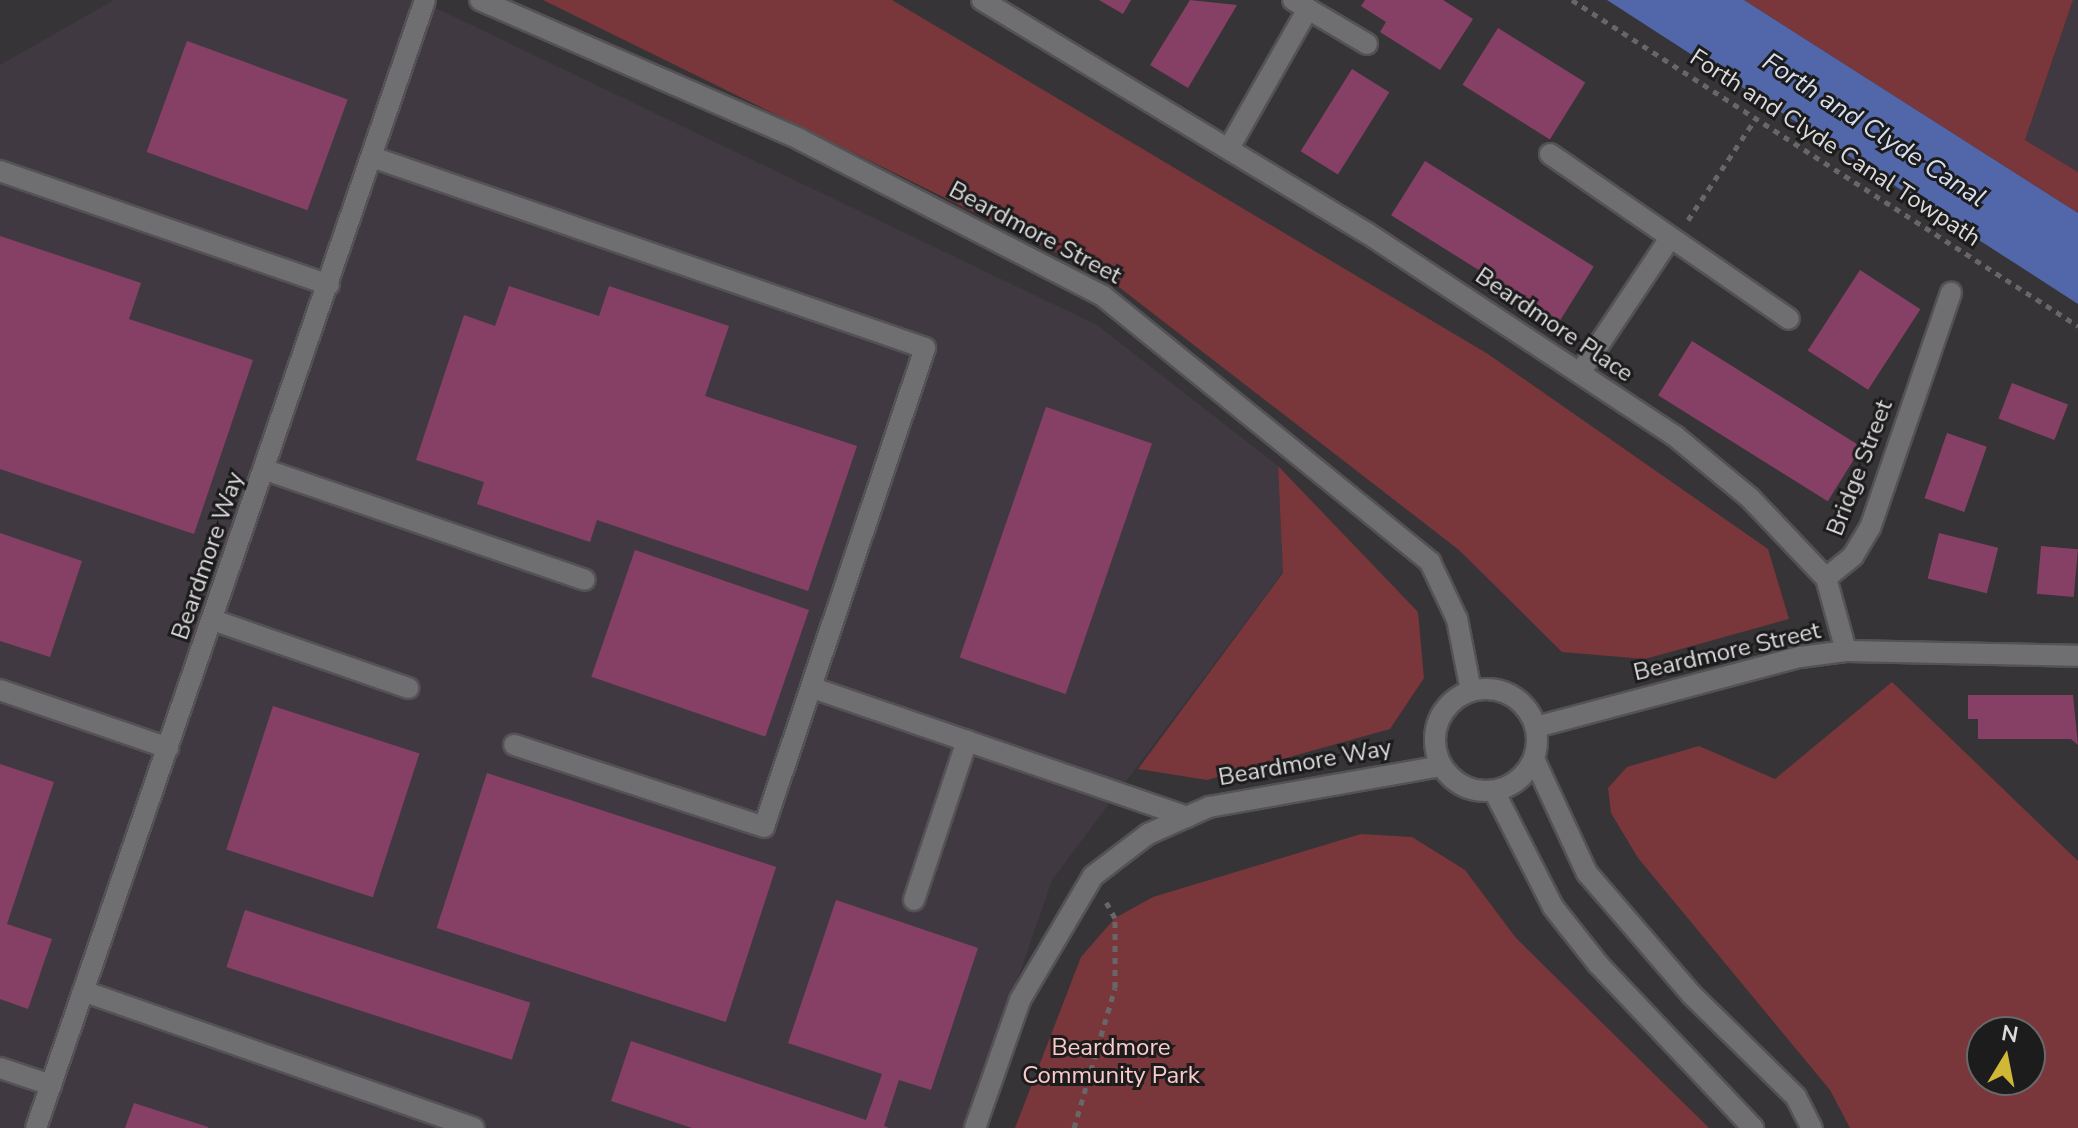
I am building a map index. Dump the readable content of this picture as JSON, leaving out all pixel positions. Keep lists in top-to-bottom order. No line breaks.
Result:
{"streets":{"street":["Beardmore Street","Beardmore Place","Bridge Street","Beardmore Way"],"path":["Forth and Clyde Canal Towpath"]},"crossings":[["Beardmore Street","Beardmore Way"],["Beardmore Place","Bridge Street"]],"water":["Forth and Clyde Canal"],"parks":["Beardmore Community Park"],"north":"top"}
